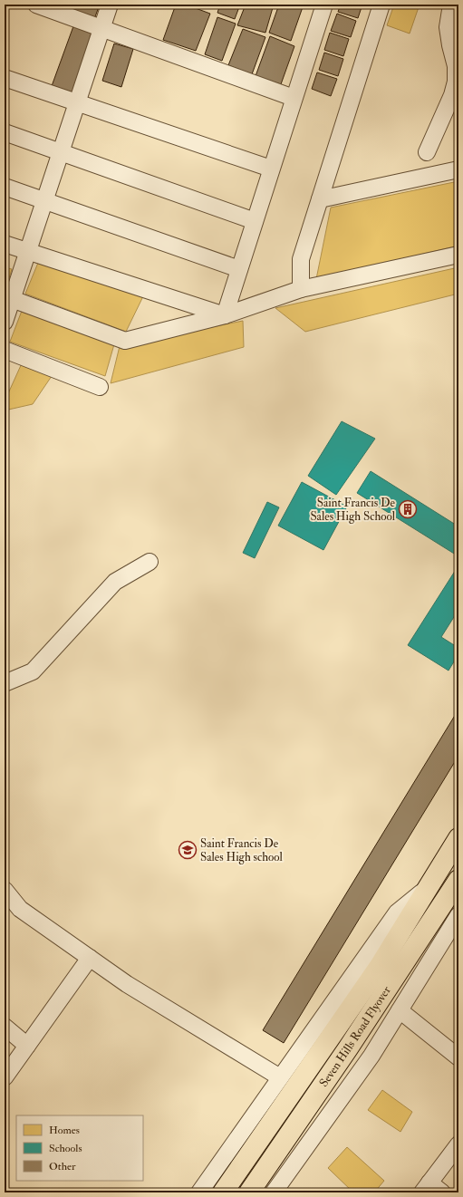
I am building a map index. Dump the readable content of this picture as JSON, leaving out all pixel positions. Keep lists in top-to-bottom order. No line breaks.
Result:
{"streets":{"highway":["Seven Hills Road Flyover"]},"places":{"building":["Saint Francis De Sales High School"],"school or university":["Saint Francis De Sales High school"]},"legend":["Homes","Schools","Other"]}
